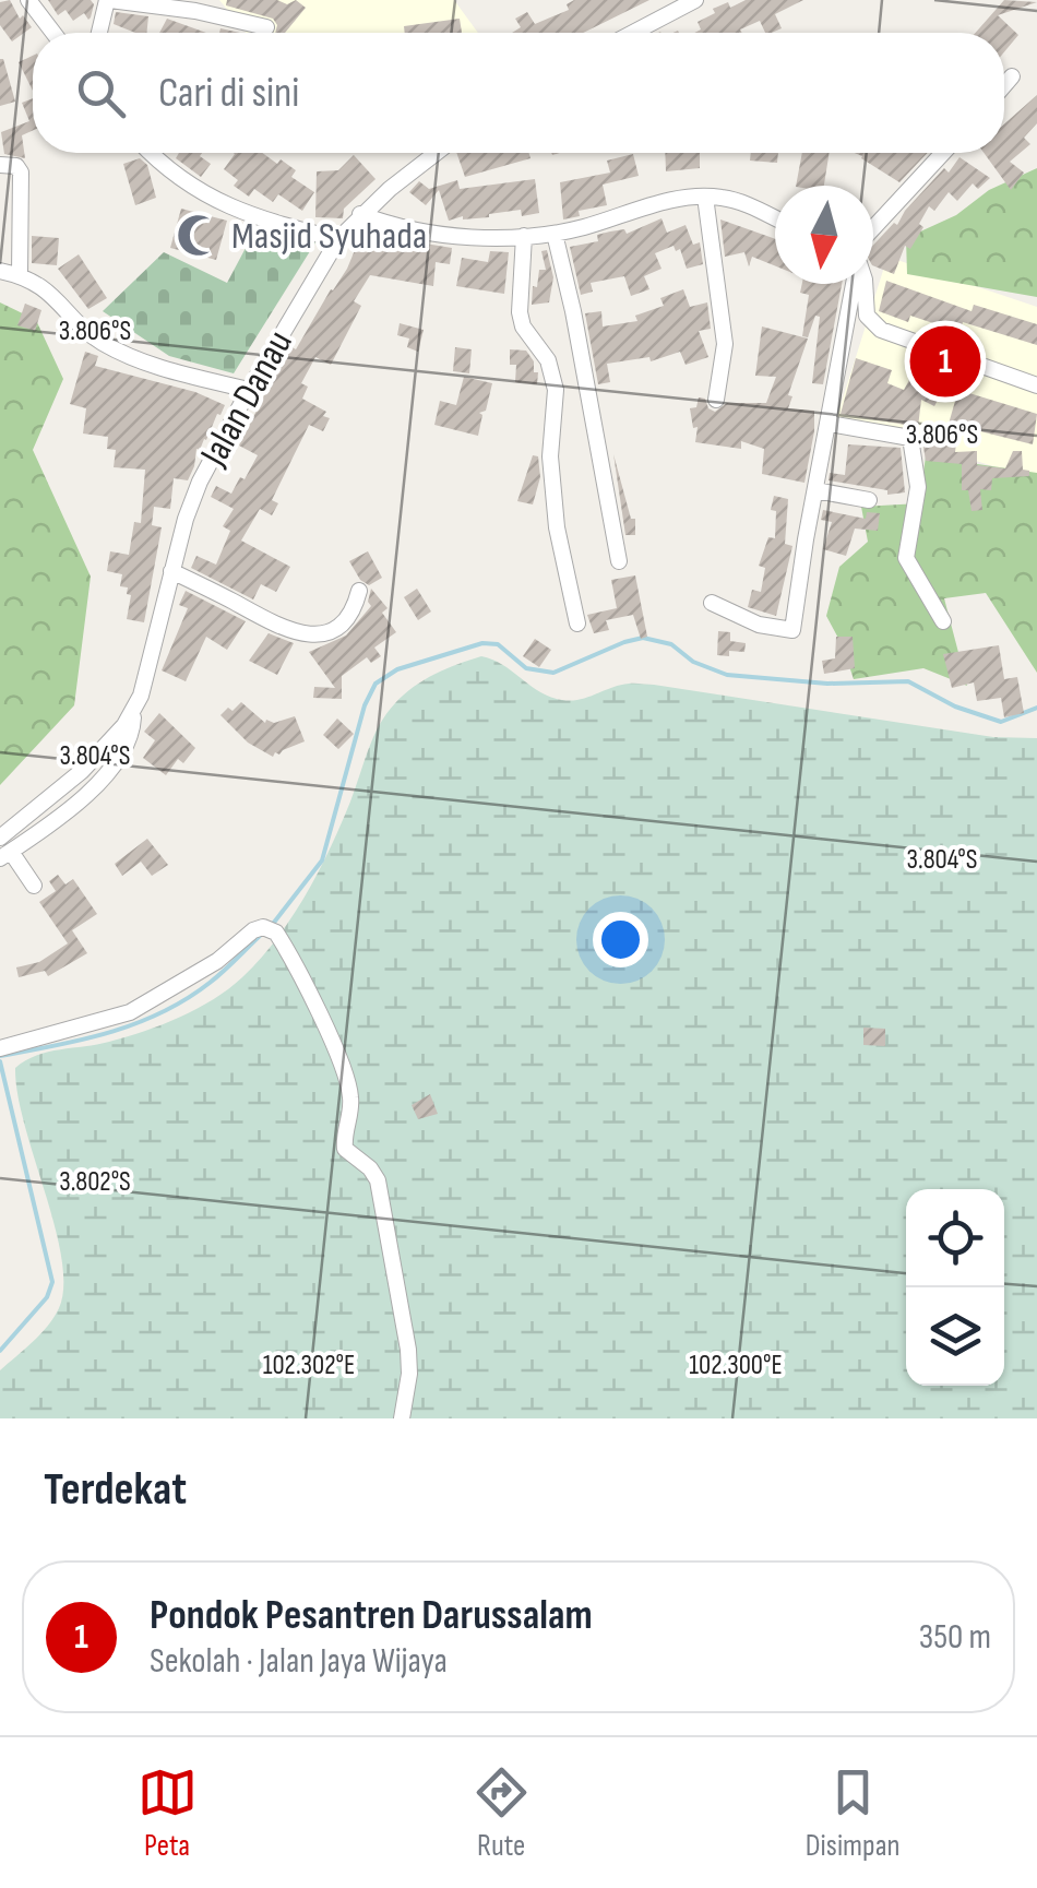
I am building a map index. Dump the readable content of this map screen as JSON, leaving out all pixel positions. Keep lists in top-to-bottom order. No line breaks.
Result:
{"streets":{"street":["Jalan Danau"]},"places":{"mosque":["Masjid Syuhada"]},"north":"bottom","page":{"search":"Cari di sini","pins":"1","heading":"Terdekat","list":[{"mark":"1","name":"Pondok Pesantren Darussalam","note":"Sekolah · Jalan Jaya Wijaya","value":"350 m"}],"nav":["Peta","Rute","Disimpan"]},"coordinates":["3.806°S","3.804°S","3.802°S","102.302°E","102.300°E"]}
